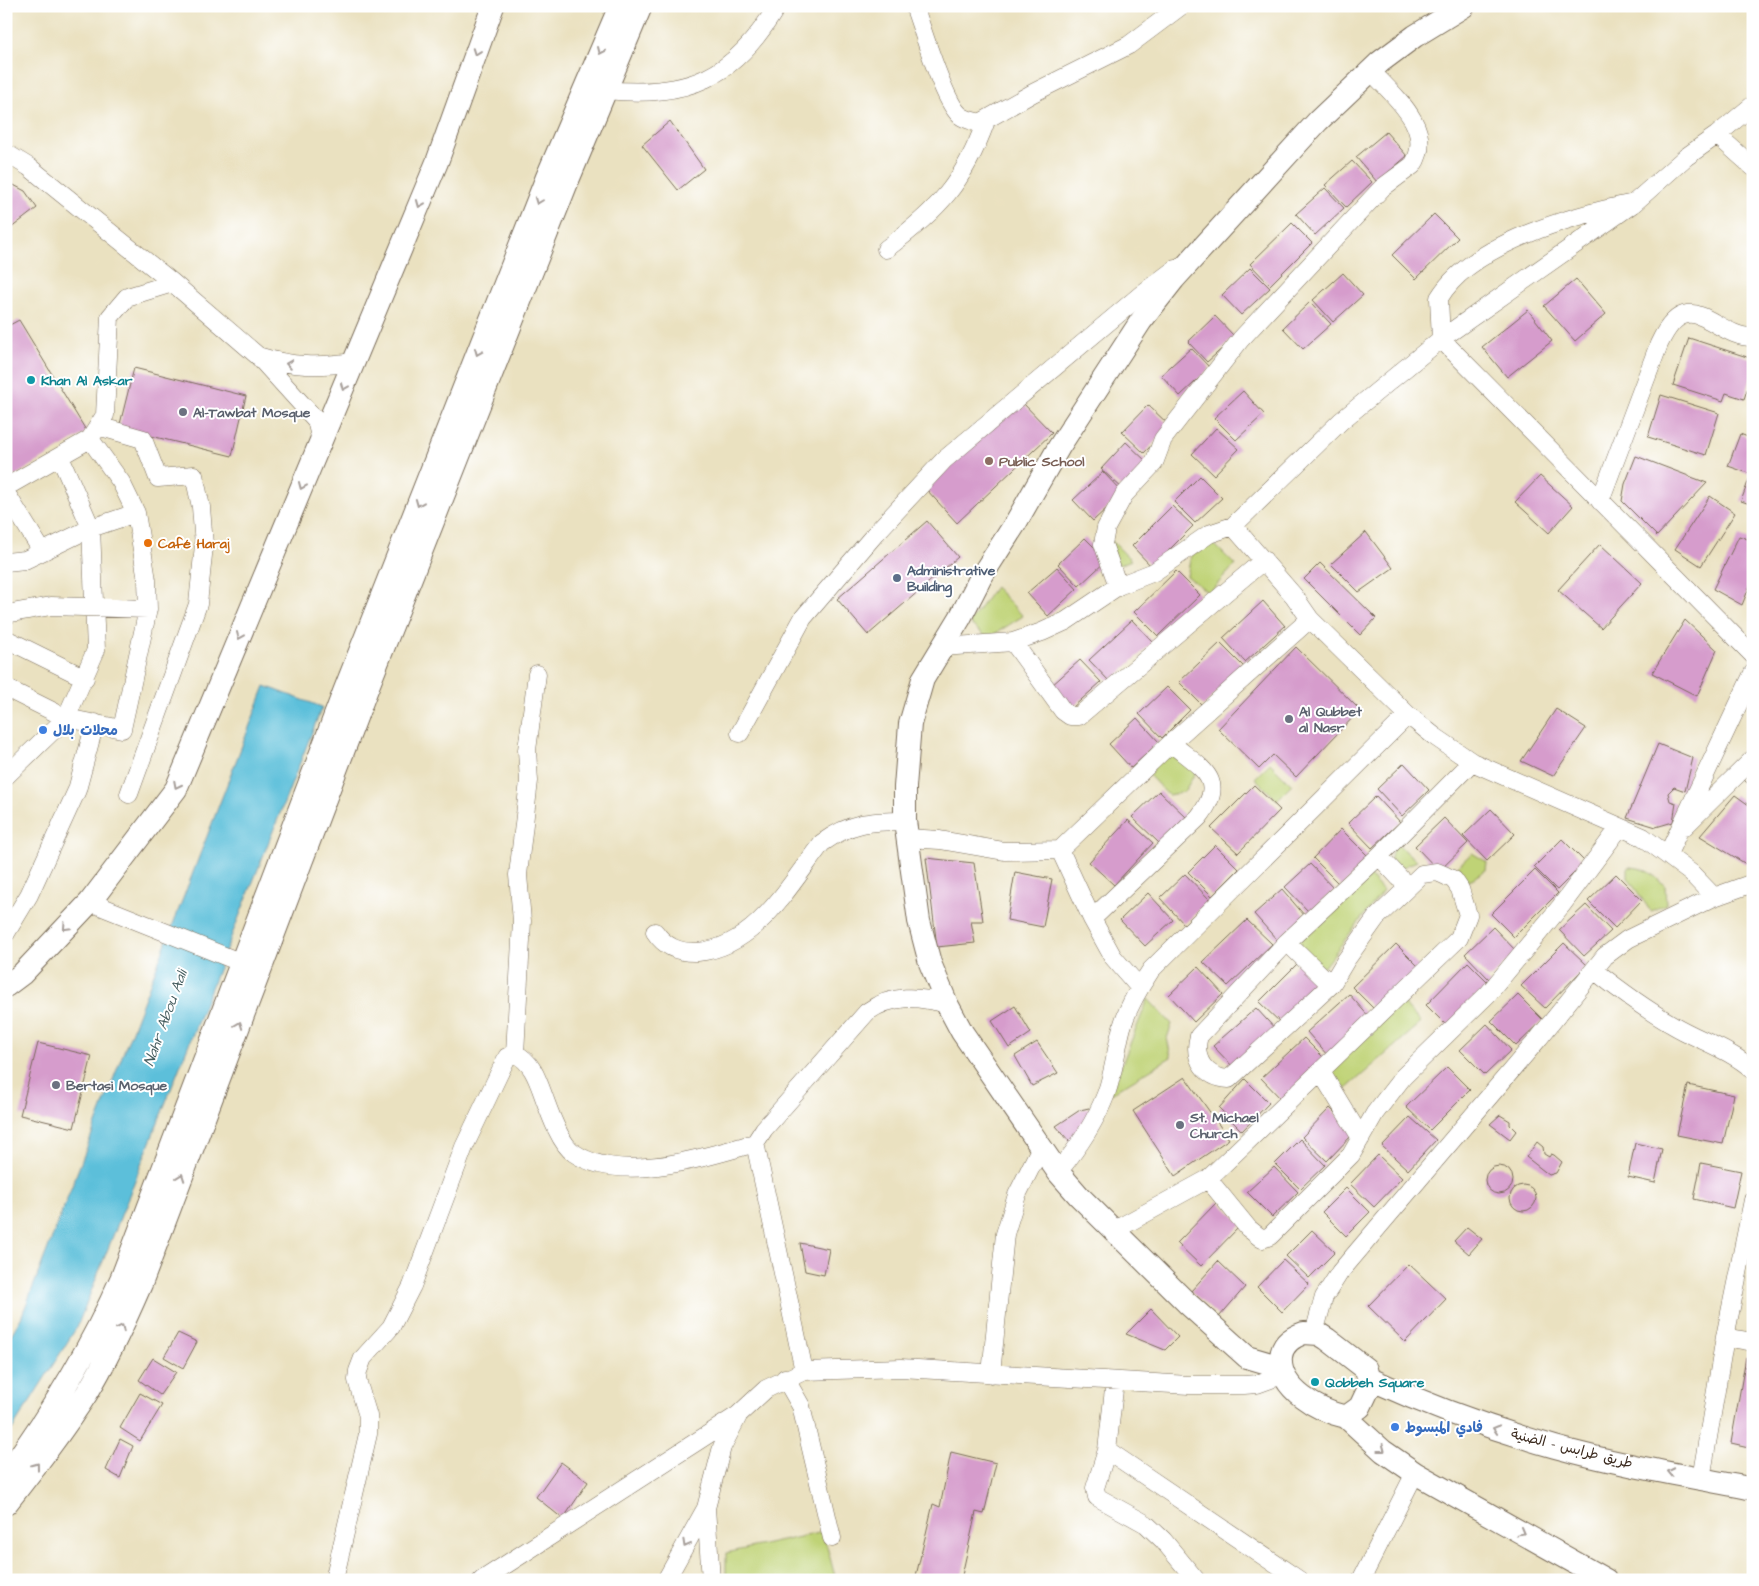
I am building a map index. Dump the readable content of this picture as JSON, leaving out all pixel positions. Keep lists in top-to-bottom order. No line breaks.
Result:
{"streets":{"main road":["طريق طرابس - الضنية"]},"water":["Nahr Abou Aali"],"places":["Khan Al Askar","Al-Tawbat Mosque","Public School","Café Haraj","Administrative Building","Al Qubbet al Nasr","محلات بلال","Bertasi Mosque","St. Michael Church","Qobbeh Square","فادي المبسوط"]}
